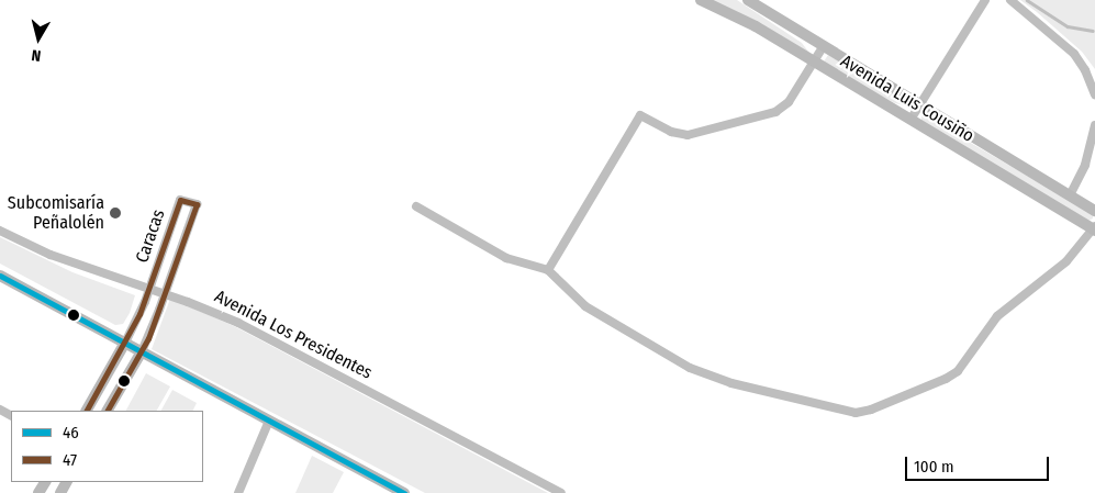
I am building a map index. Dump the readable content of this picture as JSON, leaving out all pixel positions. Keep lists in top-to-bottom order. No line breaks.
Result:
{"streets":{"street":["Avenida Luis Cousiño","Caracas","Avenida Los Presidentes"]},"crossings":[["Caracas","Avenida Los Presidentes"]],"places":["Subcomisaría Peñalolén"],"lines":["transit line 47","transit line 46"],"legend":["46","47"],"scale_bar":"100 m","north":"bottom"}
